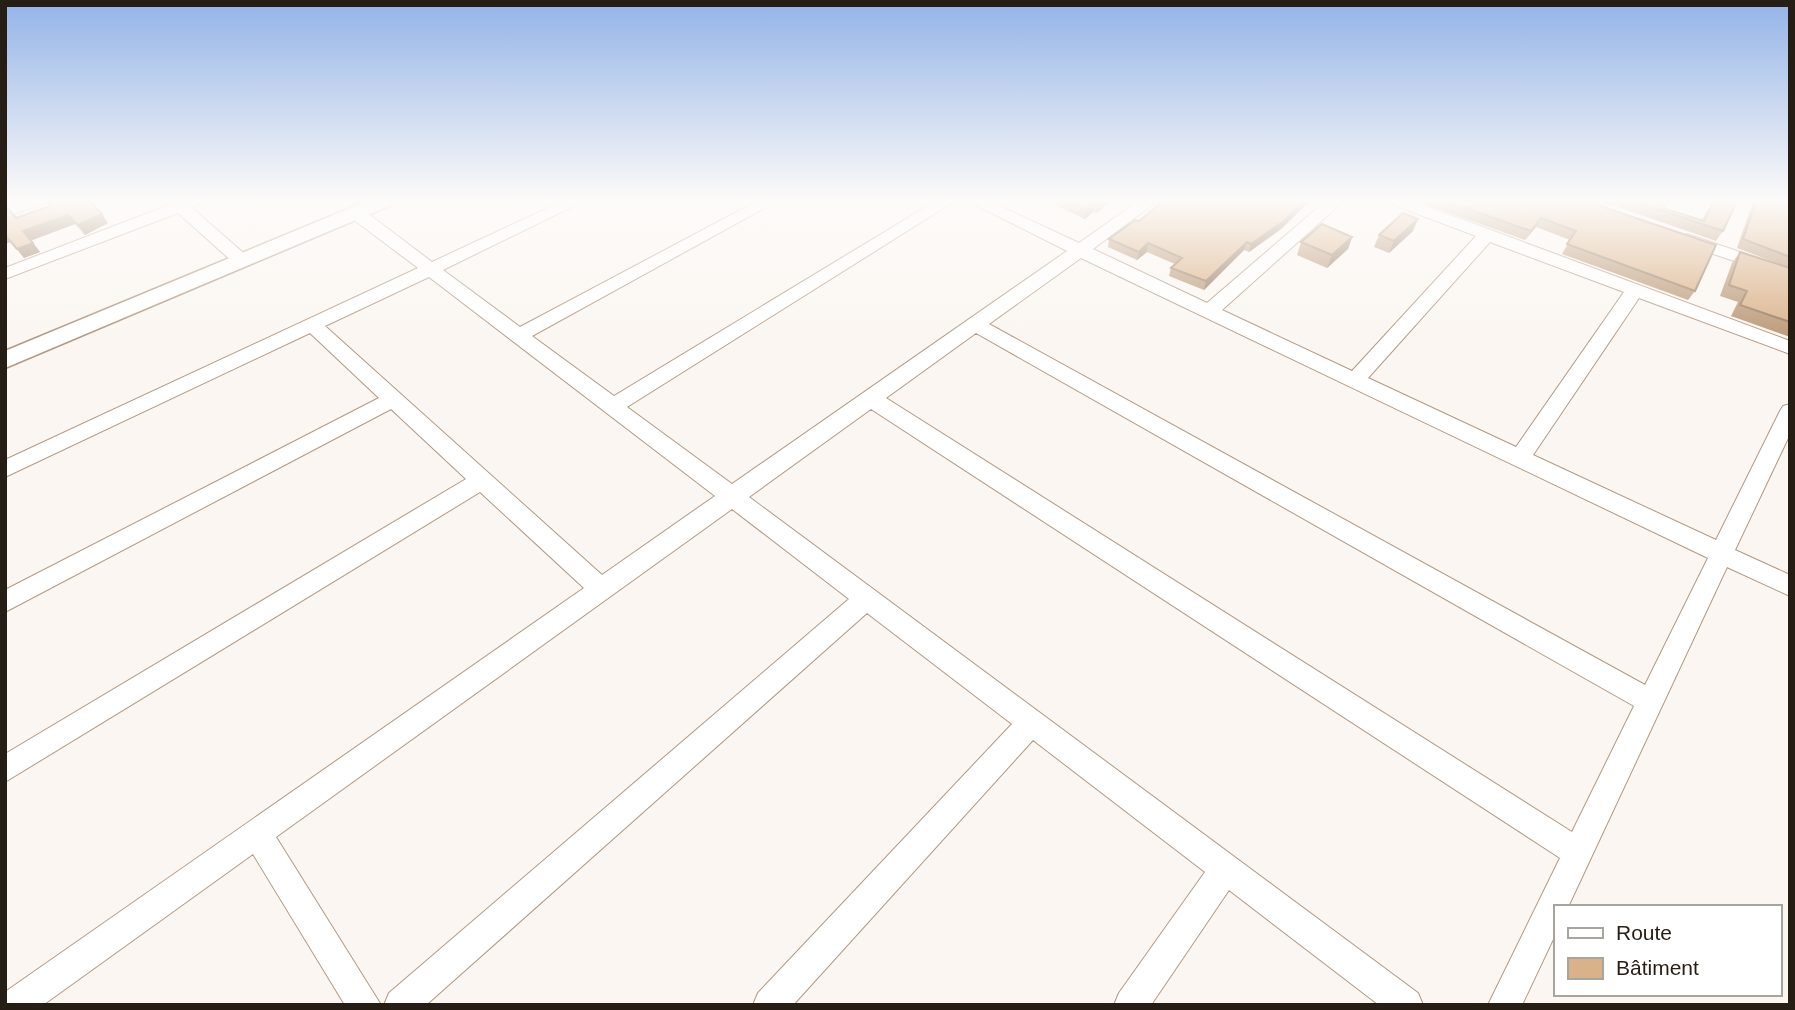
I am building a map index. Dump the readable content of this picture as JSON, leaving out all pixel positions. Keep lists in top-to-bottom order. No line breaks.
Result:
{"legend":["Route","Bâtiment"]}
